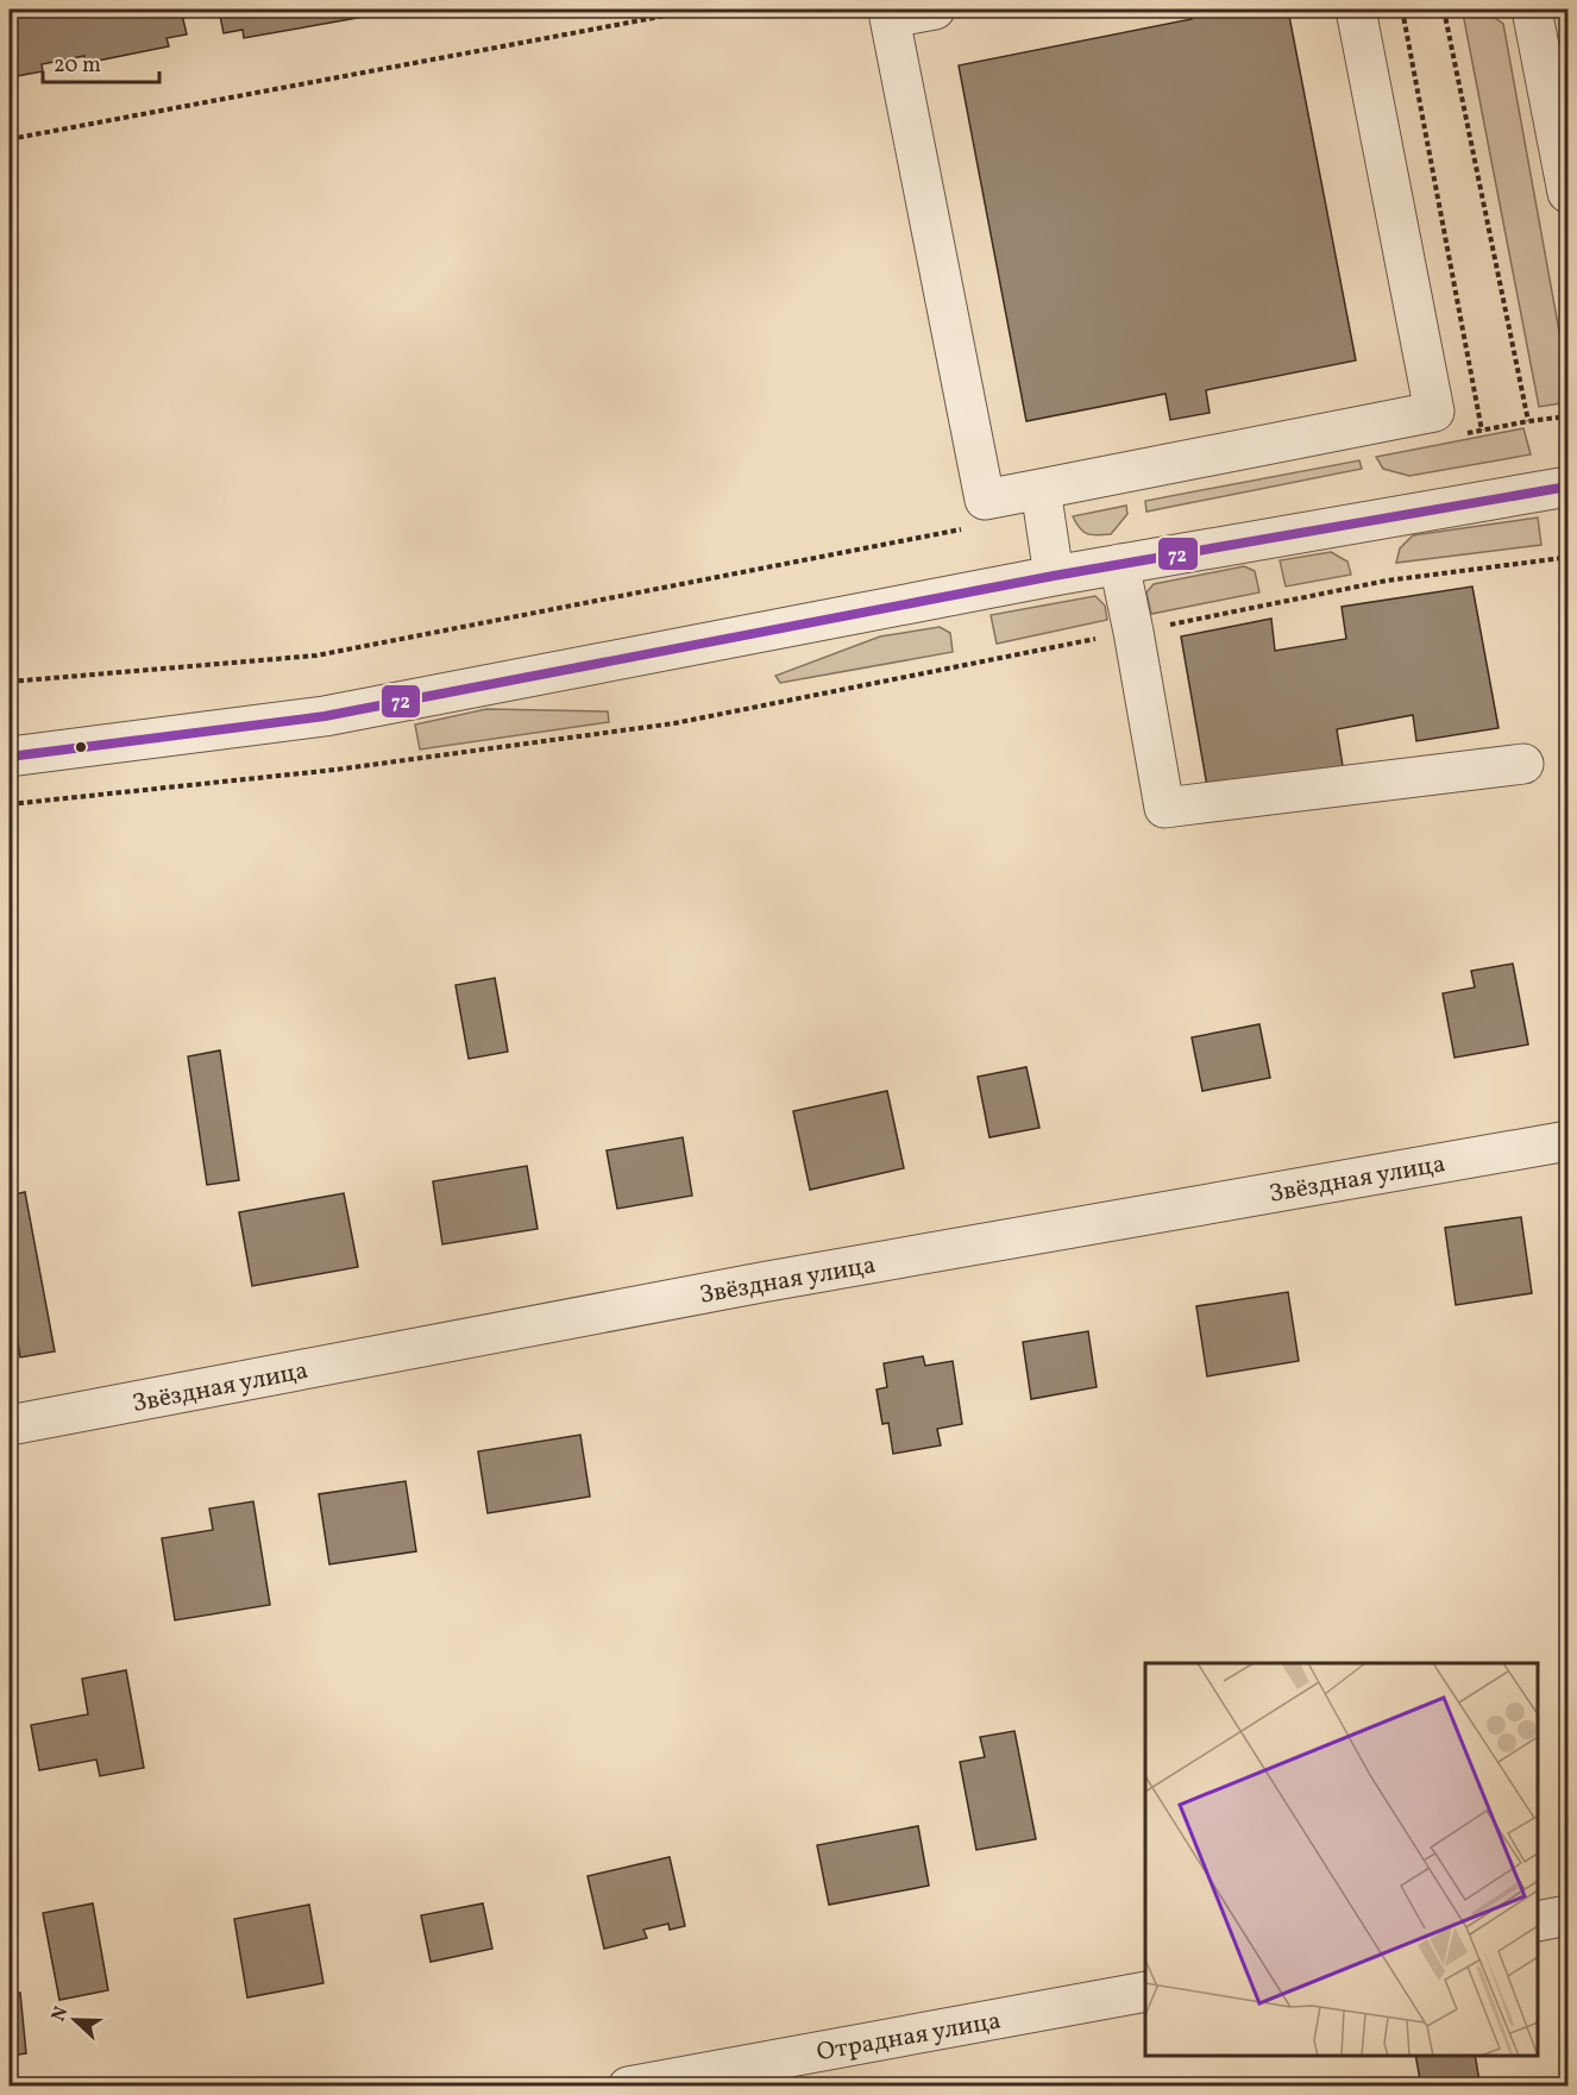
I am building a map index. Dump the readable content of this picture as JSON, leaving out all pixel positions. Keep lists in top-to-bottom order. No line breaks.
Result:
{"streets":{"street":["Звёздная улица","Отрадная улица"]},"lines":["transit line 72"],"scale_bar":"20 m","north":"left"}
